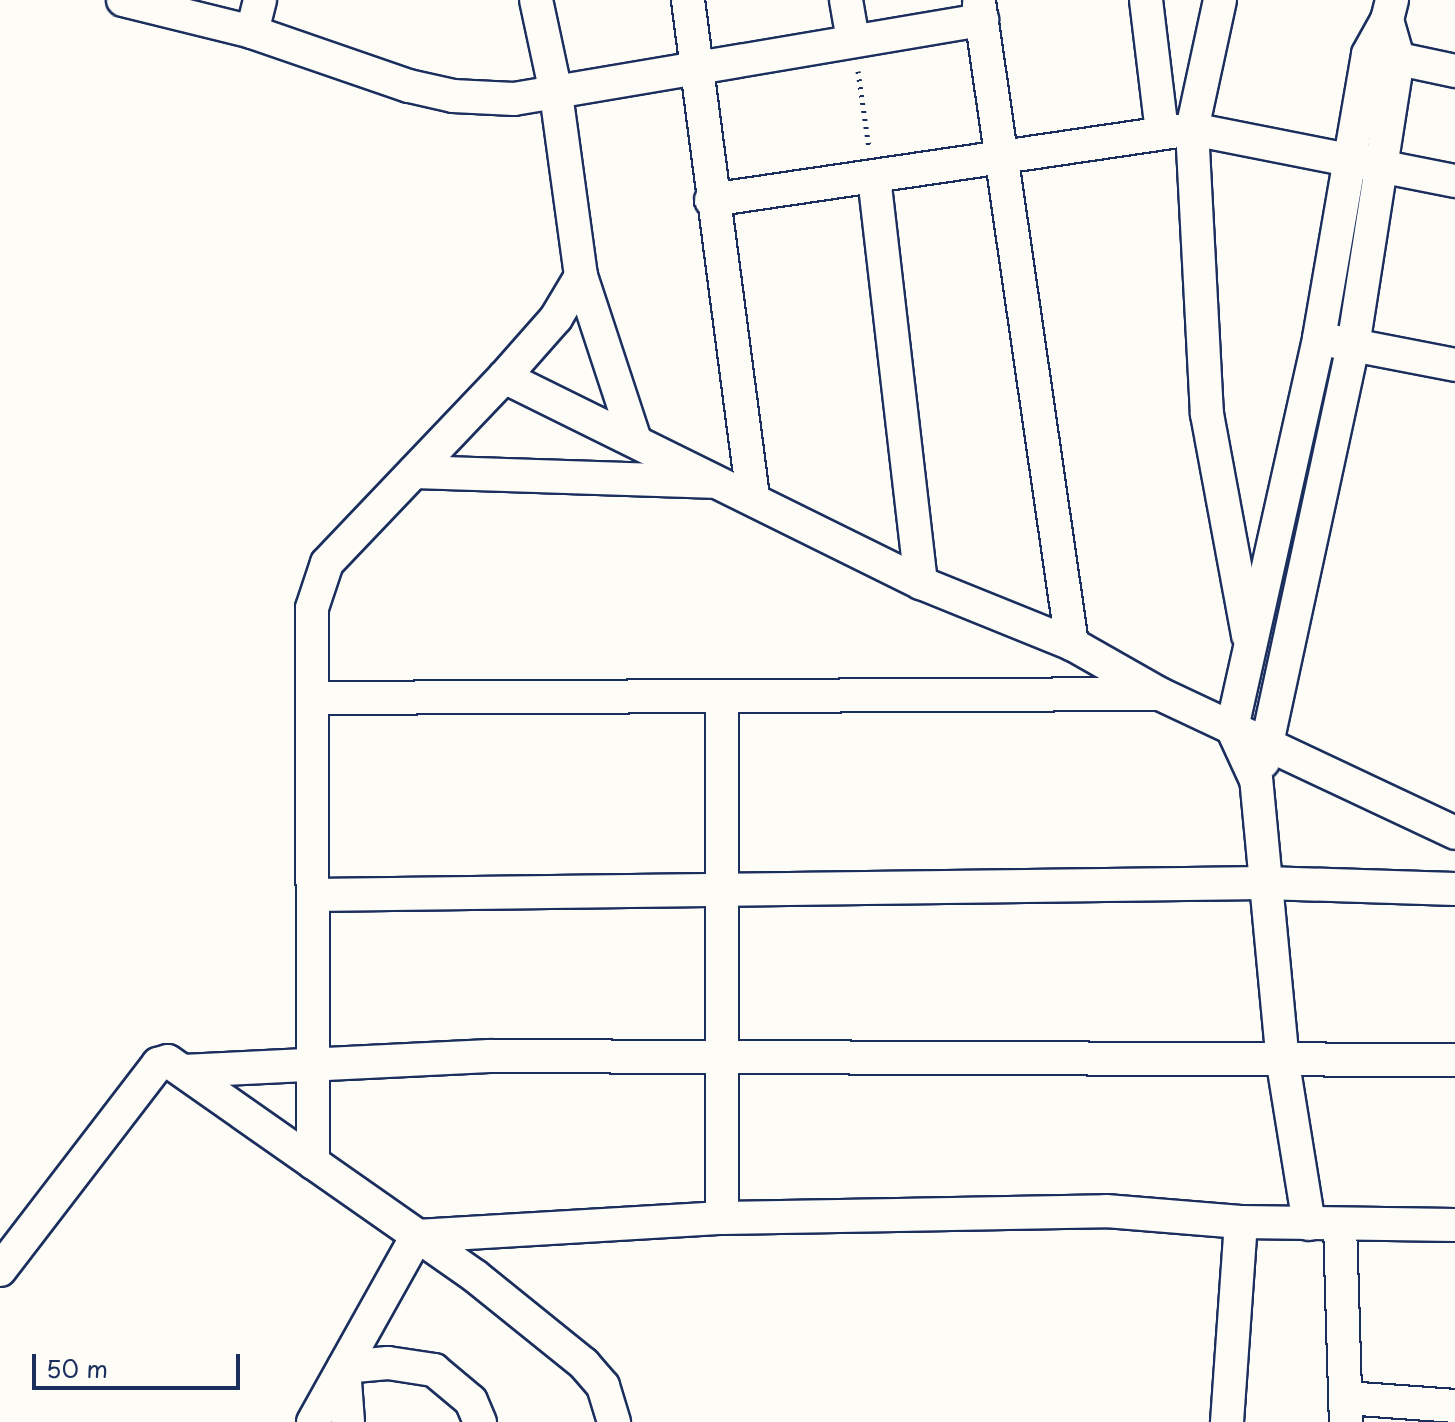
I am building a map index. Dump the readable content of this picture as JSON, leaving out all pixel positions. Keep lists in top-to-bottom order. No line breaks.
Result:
{"scale_bar":"50 m"}
